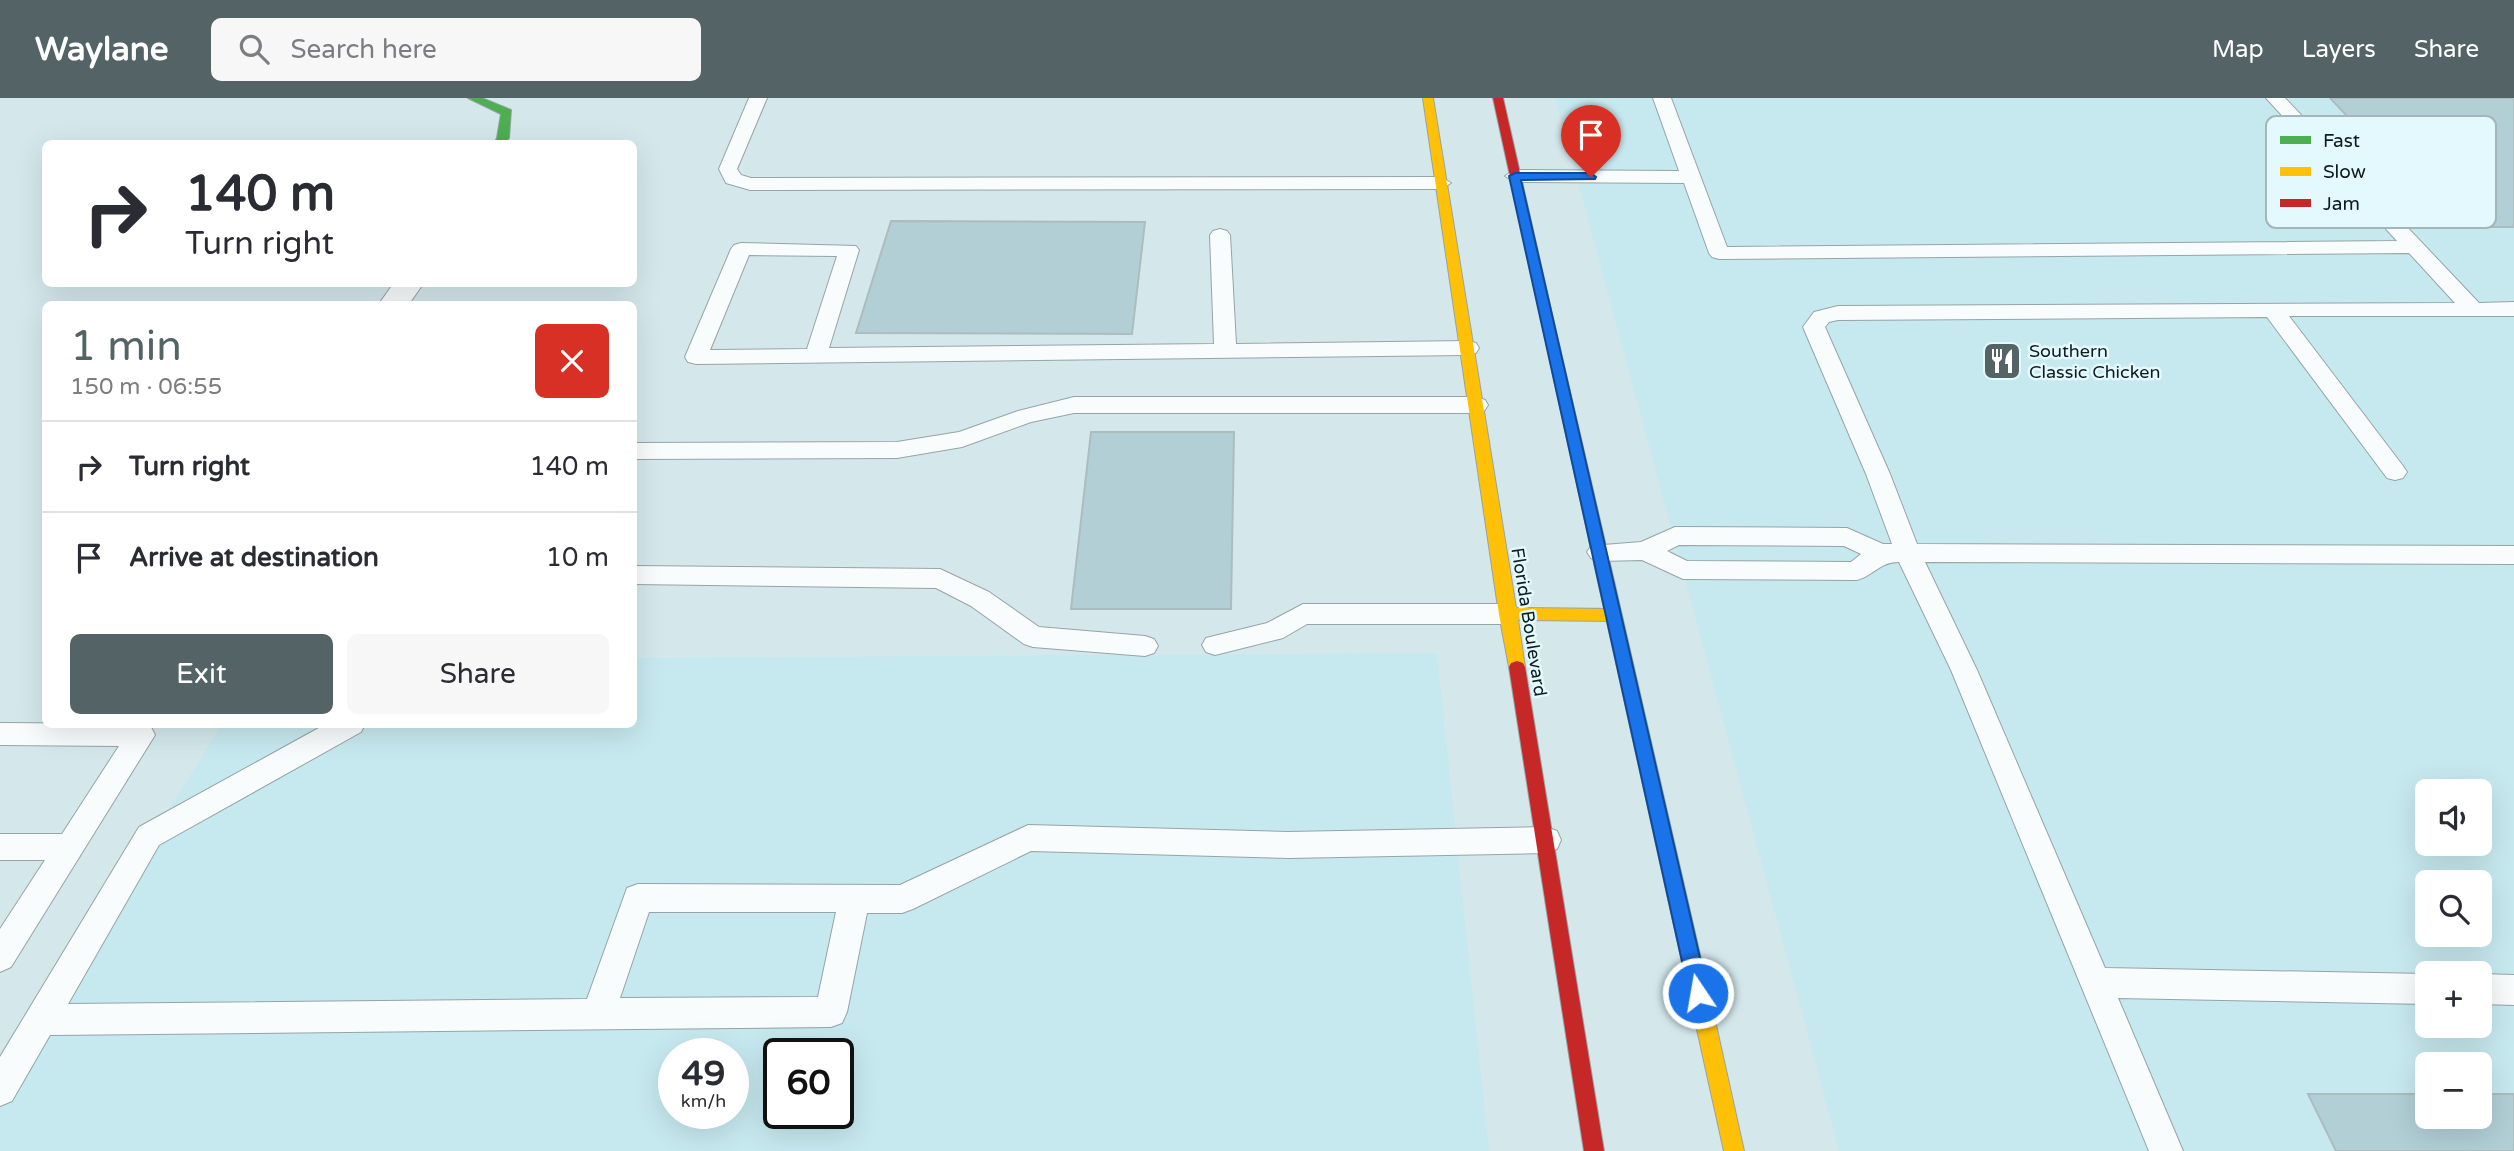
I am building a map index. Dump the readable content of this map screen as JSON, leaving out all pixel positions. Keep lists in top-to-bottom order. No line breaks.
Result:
{"streets":{"main road":["Florida Boulevard"]},"places":{"restaurant":["Southern Classic Chicken"]},"legend":["Fast","Slow","Jam"],"page":{"header":"Waylane","search":"Search here","nav":["Map","Layers","Share"],"turn":["140 m","Turn right"],"heading":["1 min","150 m · 06:55"],"list":[{"name":"Turn right","value":"140 m"},{"name":"Arrive at destination","value":"10 m"}],"buttons":["Exit","Share"],"map_buttons":["+","−"],"speed":"49 km/h","limit":"60"}}
